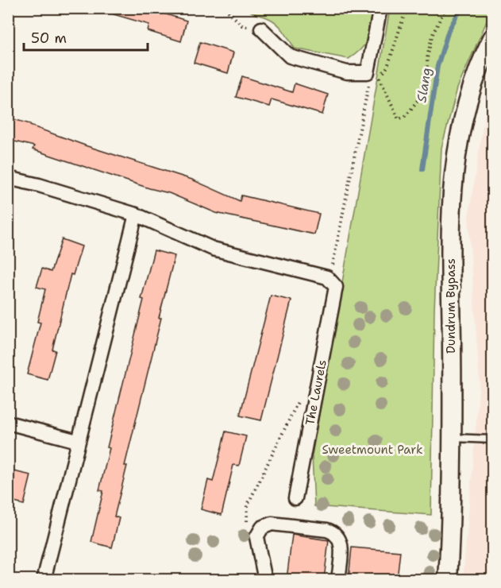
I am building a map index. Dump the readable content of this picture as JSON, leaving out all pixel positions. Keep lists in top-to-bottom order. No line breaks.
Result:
{"streets":{"main road":["Dundrum Bypass"],"street":["The Laurels"]},"water":["Slang"],"parks":["Sweetmount Park"],"scale_bar":"50 m"}
